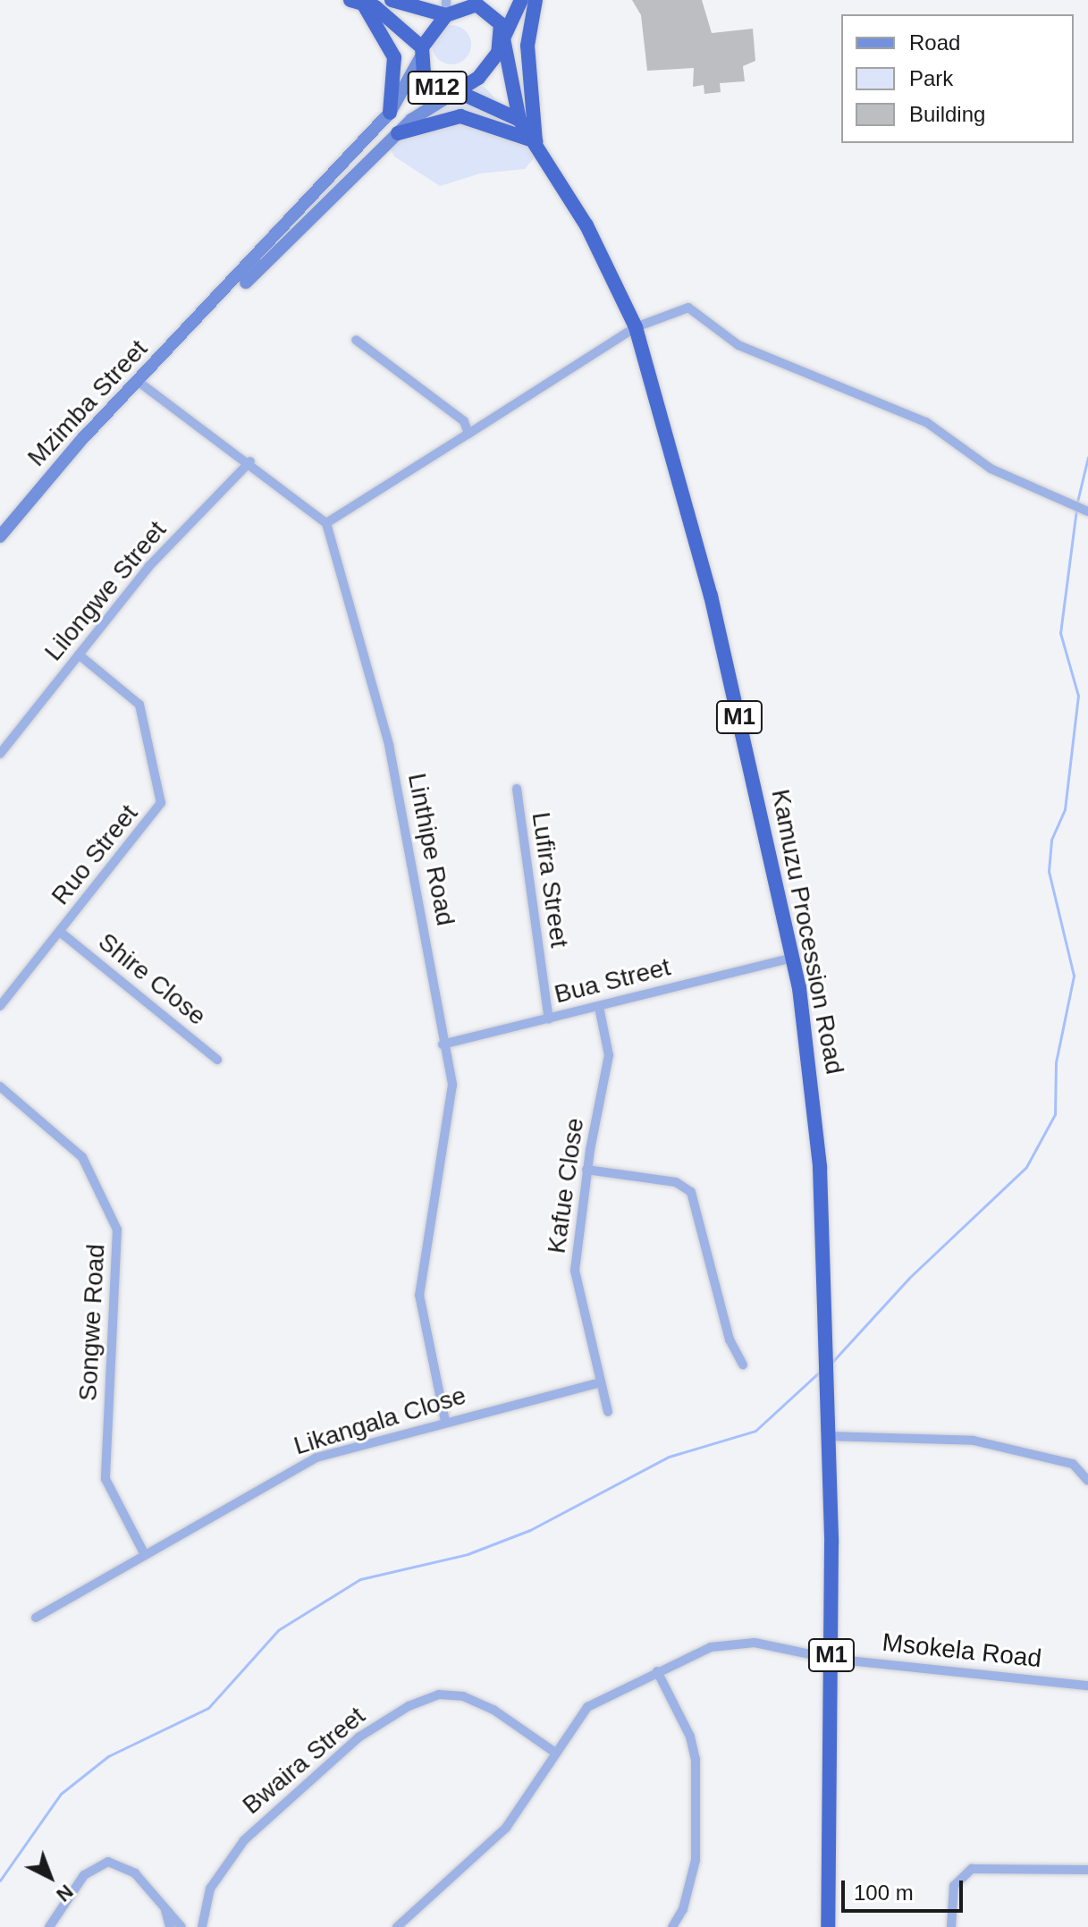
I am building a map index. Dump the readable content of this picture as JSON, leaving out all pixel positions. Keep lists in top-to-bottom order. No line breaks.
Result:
{"streets":{"highway":["M12","M1","Kamuzu Procession Road"],"main road":["Mzimba Street"],"street":["Lilongwe Street","Linthipe Road","Ruo Street","Lufira Street","Shire Close","Bua Street","Kafue Close","Songwe Road","Likangala Close","Msokela Road","Bwaira Street"]},"crossings":[["M12","M1"],["Lilongwe Street","Ruo Street"],["M1","Kamuzu Procession Road"],["Linthipe Road","Bua Street"],["Linthipe Road","Likangala Close"],["Ruo Street","Shire Close"],["Lufira Street","Bua Street"],["Kamuzu Procession Road","Bua Street"],["Kamuzu Procession Road","Msokela Road"],["Bua Street","Kafue Close"],["Kafue Close","Likangala Close"],["Songwe Road","Likangala Close"],["Msokela Road","Bwaira Street"]],"legend":["Road","Park","Building"],"scale_bar":"100 m","north":"bottom right"}
